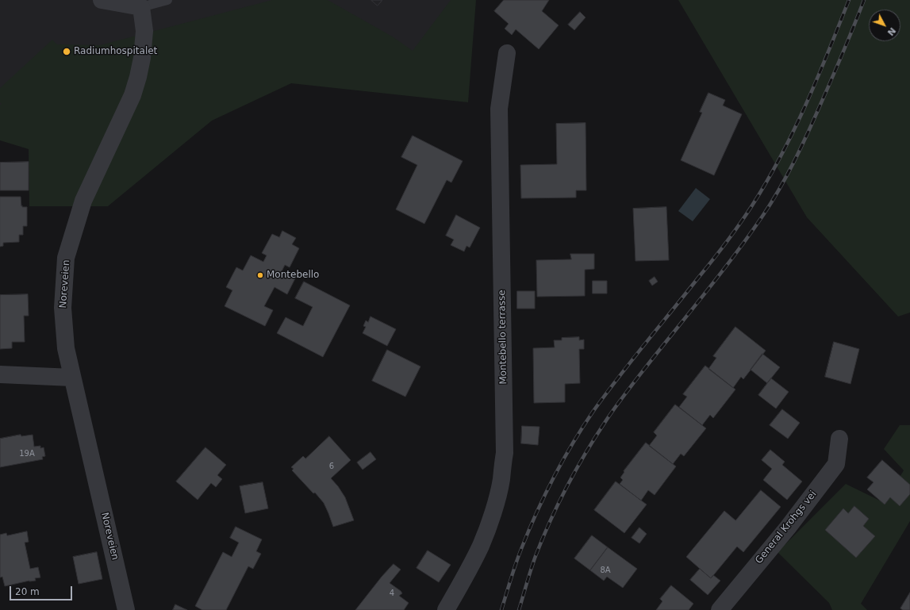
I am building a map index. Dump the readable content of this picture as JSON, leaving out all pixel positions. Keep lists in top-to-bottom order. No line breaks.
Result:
{"streets":{"street":["Noreveien","Montebello terrasse","General Krohgs vei"]},"places":["Radiumhospitalet","Montebello"],"house_numbers":["19A","6","8A","4"],"scale_bar":"20 m","north":"bottom right"}
